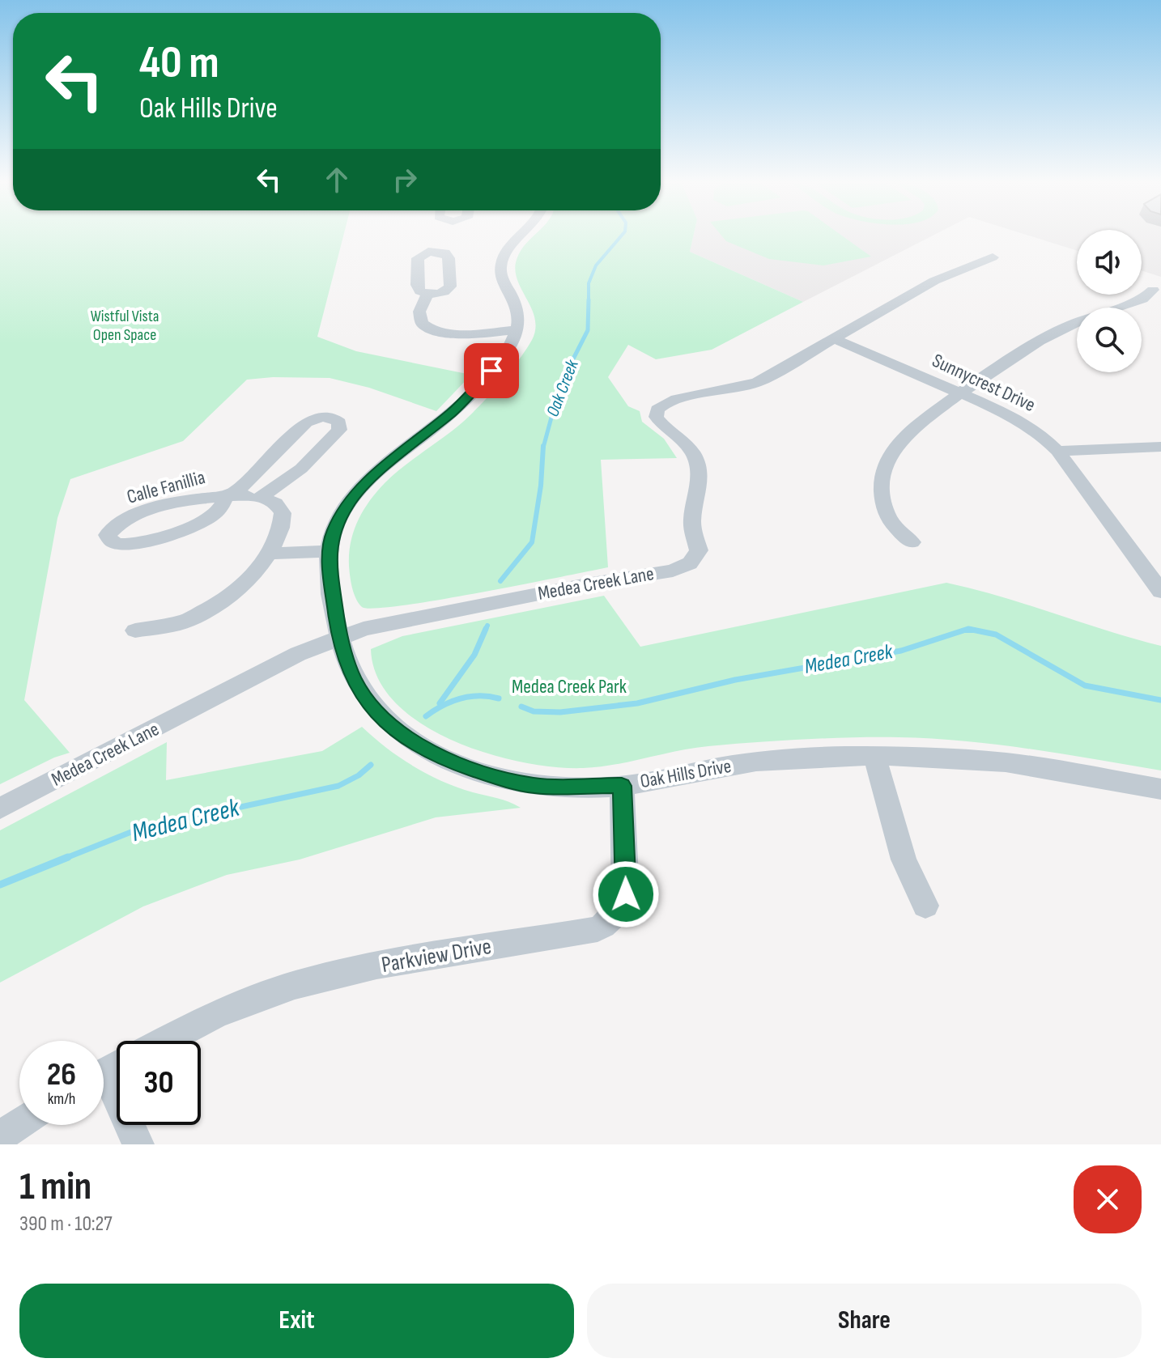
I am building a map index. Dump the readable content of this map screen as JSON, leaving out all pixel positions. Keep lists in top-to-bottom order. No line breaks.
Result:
{"streets":{"street":["Sunnycrest Drive","Calle Fanillia","Medea Creek Lane","Oak Hills Drive","Parkview Drive"]},"crossings":[["Sunnycrest Drive","Medea Creek Lane"],["Medea Creek Lane","Oak Hills Drive"],["Oak Hills Drive","Parkview Drive"]],"water":["Oak Creek","Medea Creek"],"parks":["Wistful Vista Open Space","Medea Creek Park"],"page":{"turn":["40 m","Oak Hills Drive"],"speed":"26 km/h","limit":"30","heading":["1 min","390 m · 10:27"],"buttons":["Exit","Share"]}}
